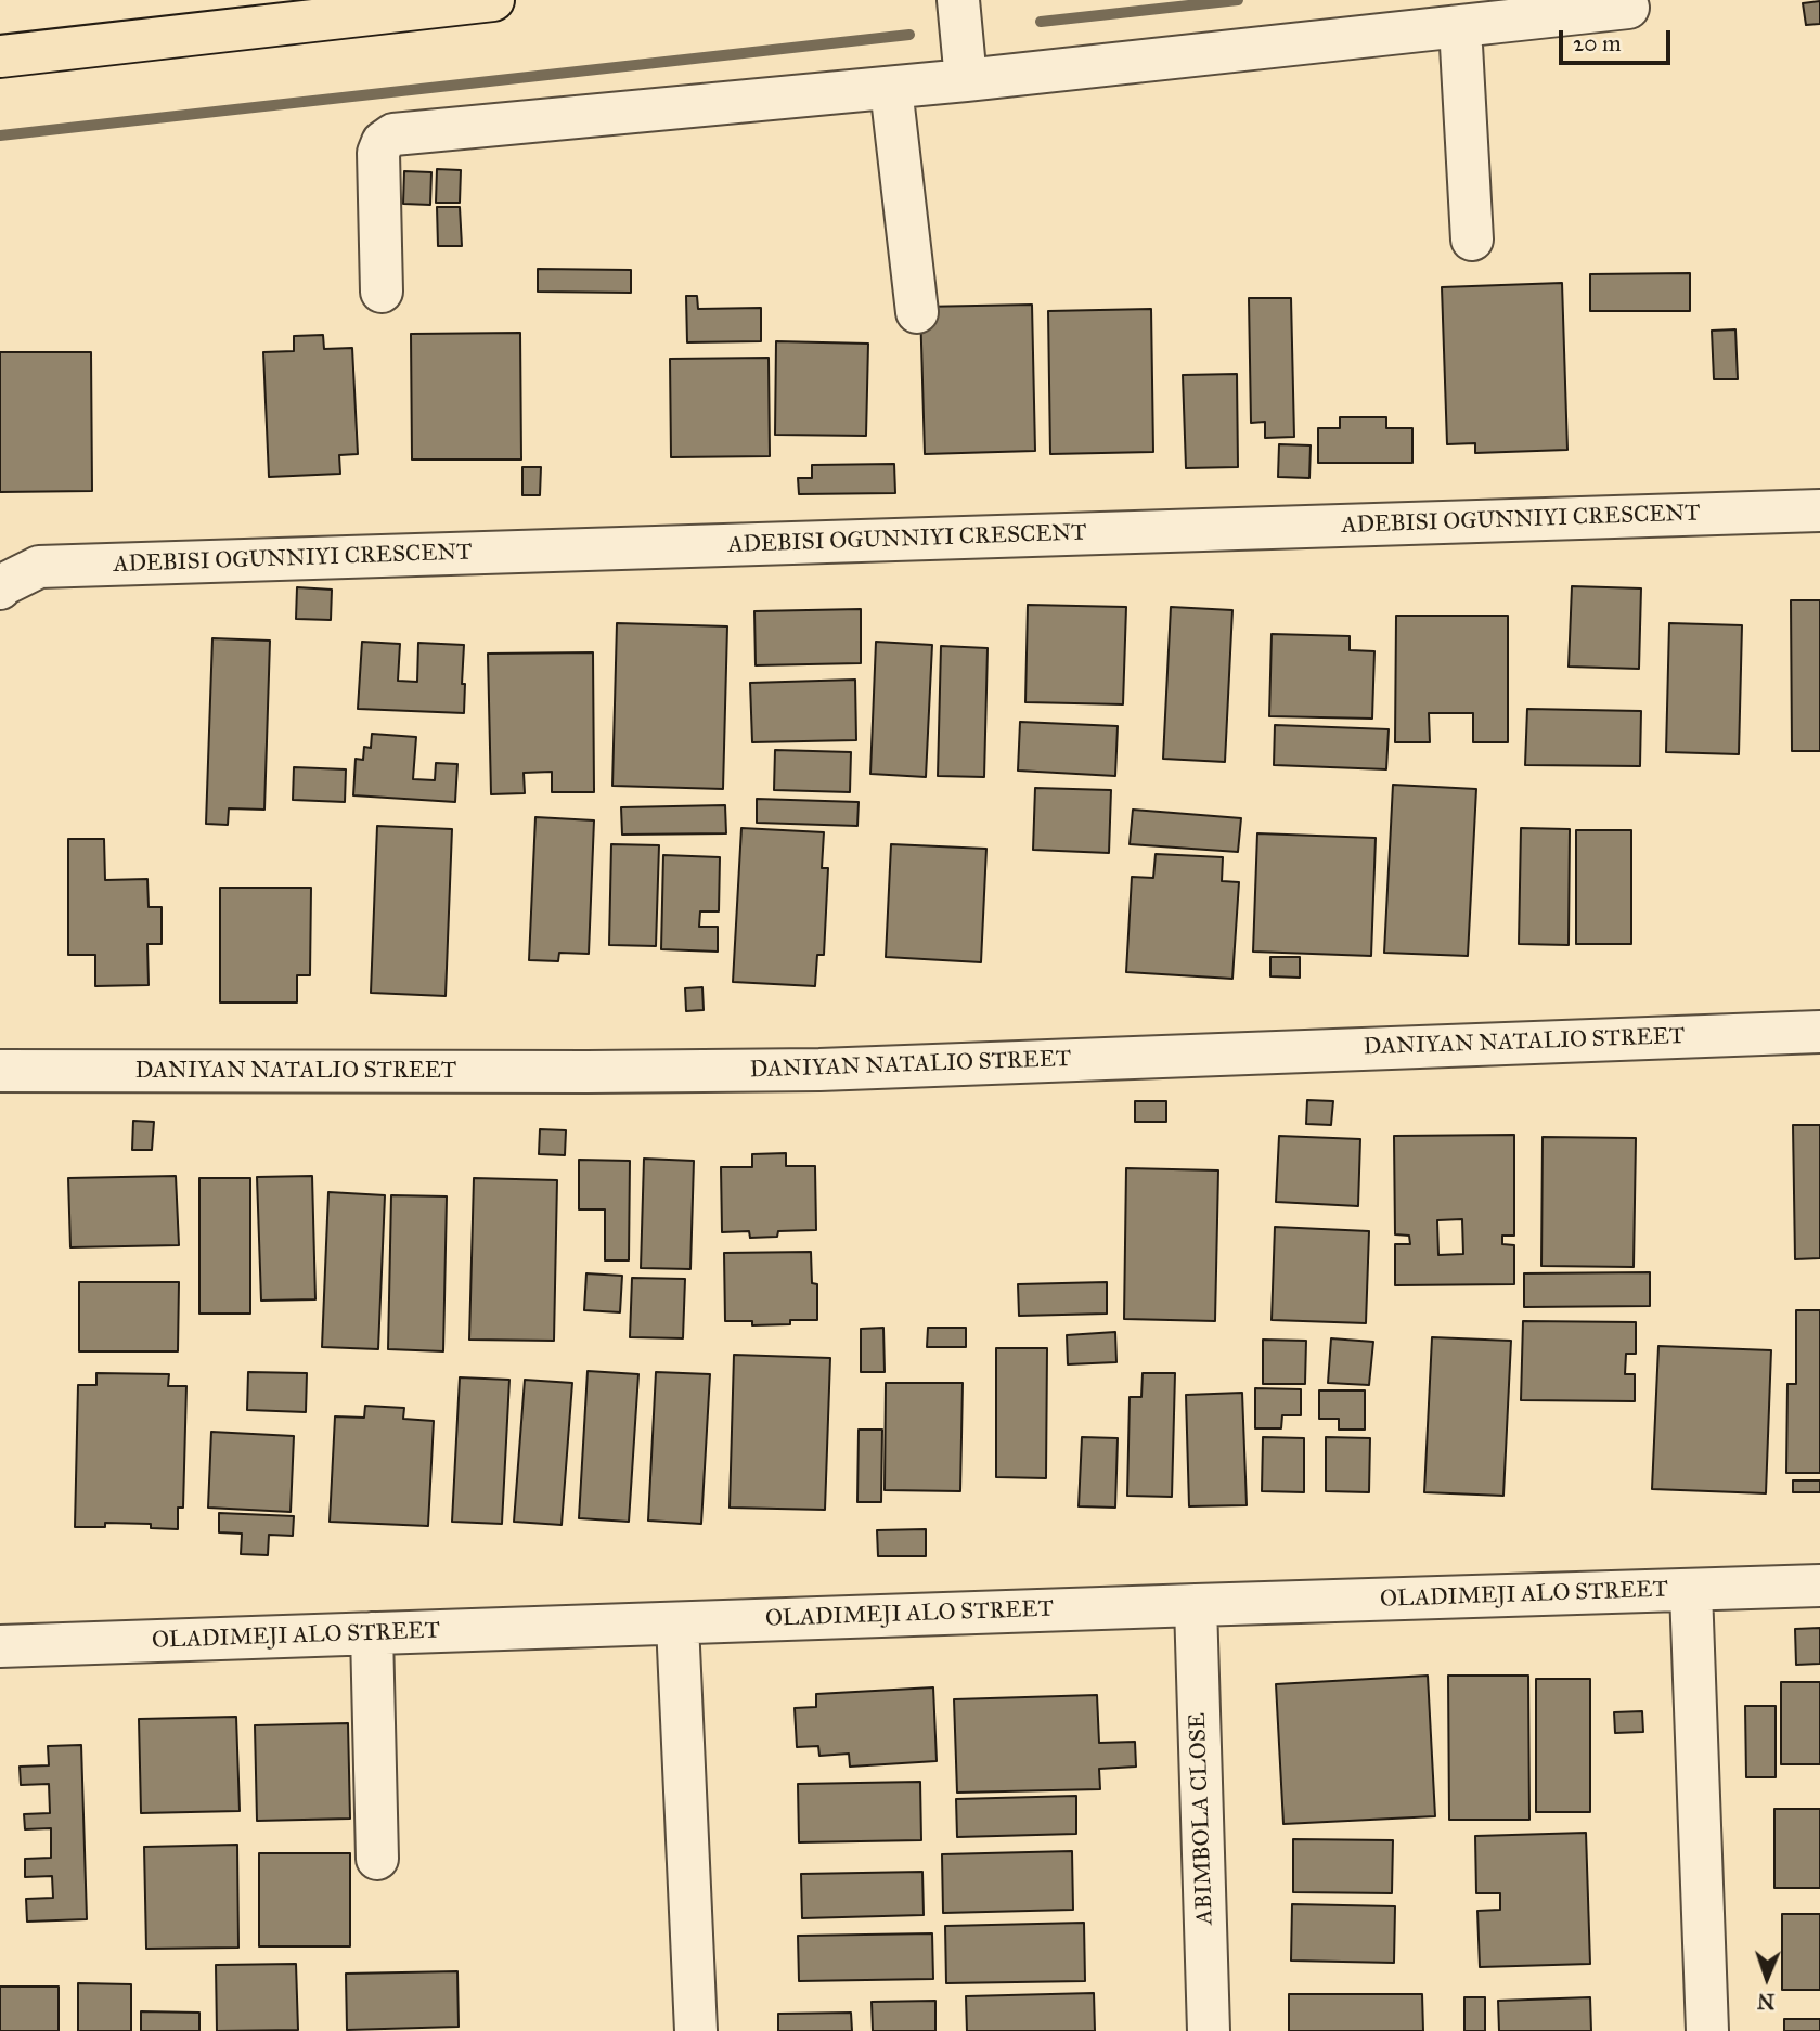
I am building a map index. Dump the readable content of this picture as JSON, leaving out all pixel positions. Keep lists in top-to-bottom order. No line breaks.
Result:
{"streets":{"street":["ADEBISI OGUNNIYI CRESCENT","DANIYAN NATALIO STREET","OLADIMEJI ALO STREET","ABIMBOLA CLOSE"]},"crossings":[["OLADIMEJI ALO STREET","ABIMBOLA CLOSE"]],"scale_bar":"20 m","north":"bottom"}
